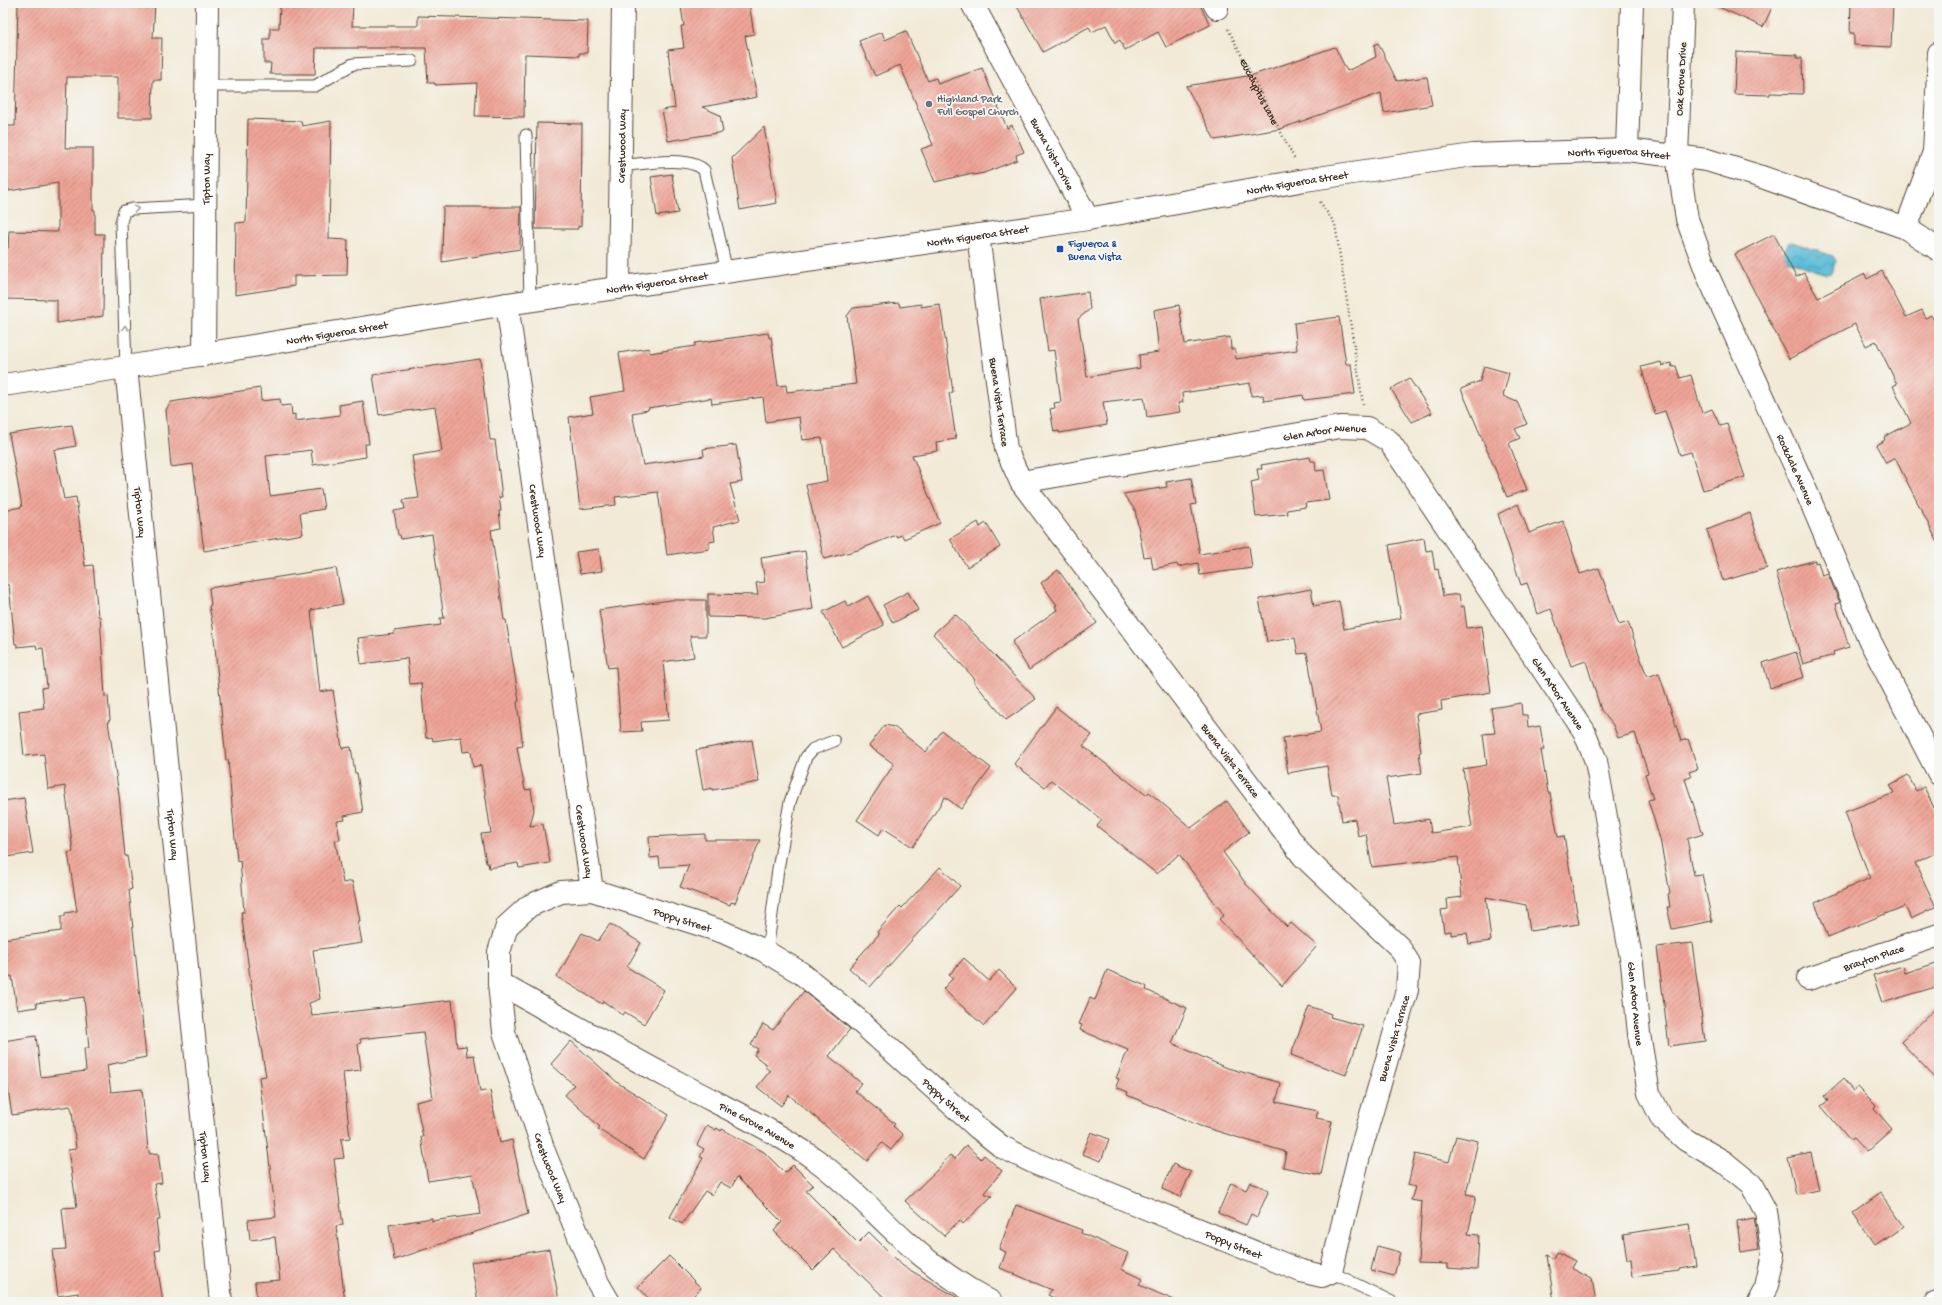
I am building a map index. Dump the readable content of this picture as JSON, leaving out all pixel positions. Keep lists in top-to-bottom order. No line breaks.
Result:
{"streets":{"street":["Oak Grove Drive","Crestwood Way","Buena Vista Drive","North Figueroa Street","Tipton Way","Buena Vista Terrace","Glen Arbor Avenue","Rockdale Avenue","Poppy Street","Brayton Place","Pine Grove Avenue"],"path":["Eucalyptus Lane"]},"crossings":[["Oak Grove Drive","North Figueroa Street"],["Oak Grove Drive","Rockdale Avenue"],["Eucalyptus Lane","North Figueroa Street"],["Eucalyptus Lane","Glen Arbor Avenue"],["Crestwood Way","North Figueroa Street"],["Crestwood Way","Poppy Street"],["Crestwood Way","Pine Grove Avenue"],["Buena Vista Drive","North Figueroa Street"],["North Figueroa Street","Tipton Way"],["North Figueroa Street","Buena Vista Terrace"],["North Figueroa Street","Rockdale Avenue"],["Buena Vista Terrace","Glen Arbor Avenue"],["Buena Vista Terrace","Poppy Street"]],"places":{"other":["Highland Park Full Gospel Church"],"transit":["Figueroa & Buena Vista"]}}
